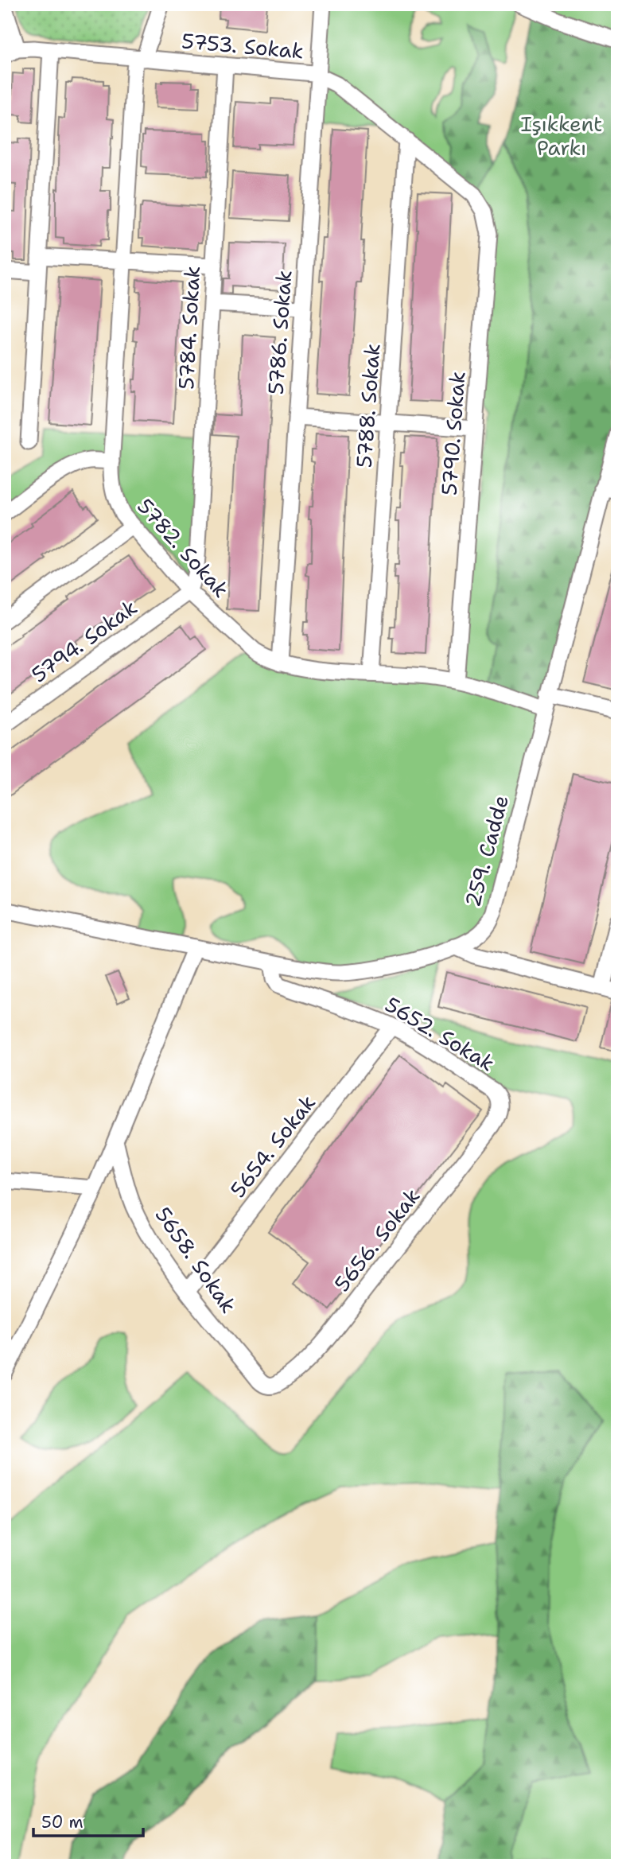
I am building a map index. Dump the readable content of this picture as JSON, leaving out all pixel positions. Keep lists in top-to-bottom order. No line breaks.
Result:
{"streets":{"street":["5753. Sokak","5784. Sokak","5786. Sokak","5788. Sokak","5790. Sokak","5782. Sokak","5794. Sokak","259. Cadde","5652. Sokak","5654. Sokak","5656. Sokak","5658. Sokak"]},"crossings":[["5753. Sokak","5784. Sokak"],["5753. Sokak","5786. Sokak"],["5753. Sokak","5788. Sokak"],["5753. Sokak","5790. Sokak"],["5753. Sokak","5782. Sokak"],["5784. Sokak","5782. Sokak"],["5784. Sokak","5794. Sokak"],["5786. Sokak","5782. Sokak"],["5788. Sokak","5782. Sokak"],["5790. Sokak","5782. Sokak"],["5782. Sokak","5794. Sokak"],["5782. Sokak","259. Cadde"],["259. Cadde","5652. Sokak"],["5652. Sokak","5654. Sokak"],["5652. Sokak","5656. Sokak"],["5654. Sokak","5658. Sokak"],["5656. Sokak","5658. Sokak"]],"parks":["Işıkkent Parkı"],"scale_bar":"50 m"}
